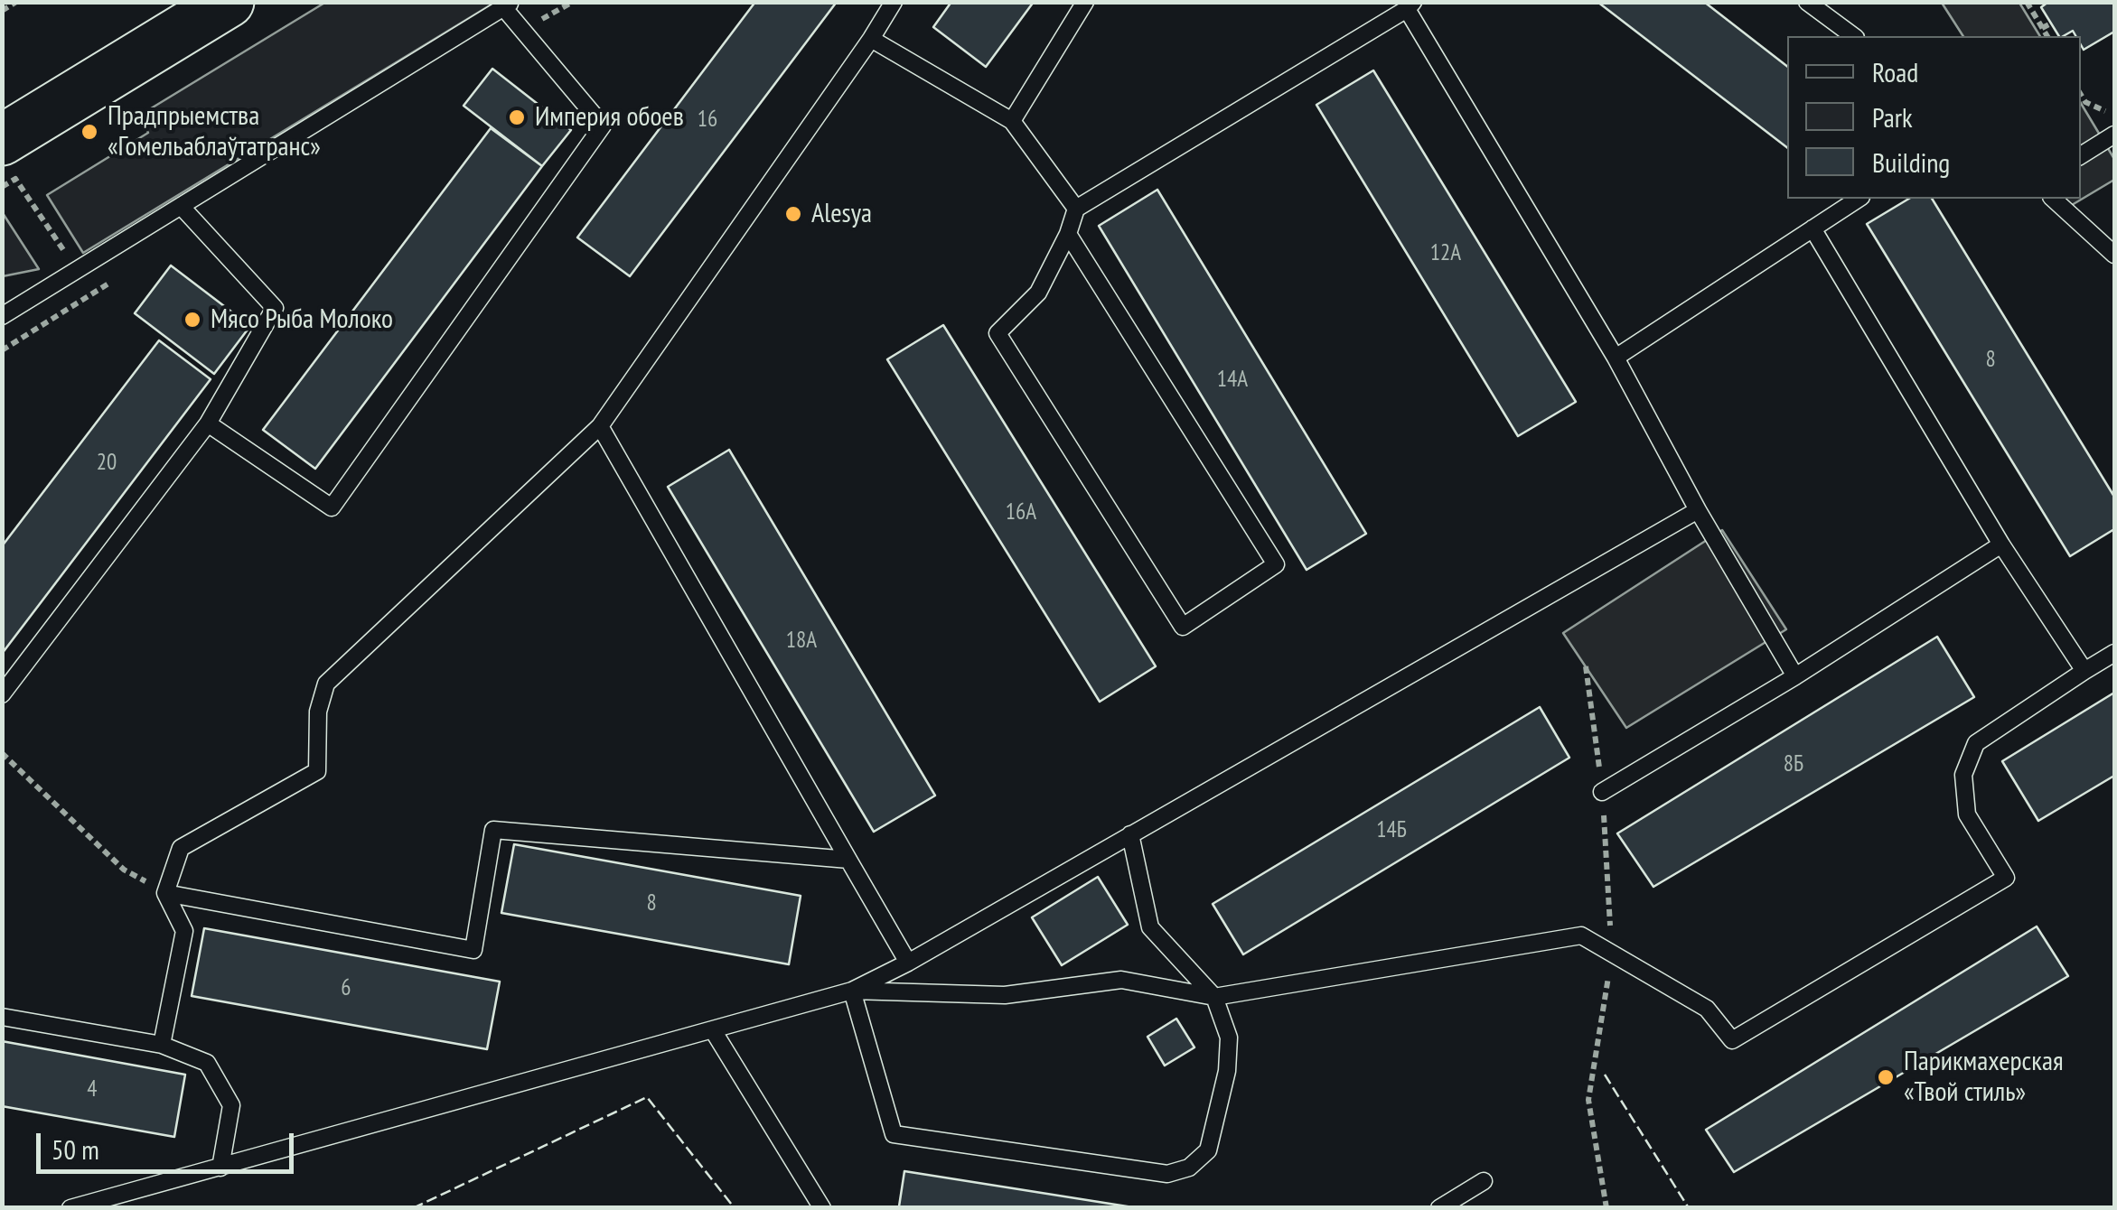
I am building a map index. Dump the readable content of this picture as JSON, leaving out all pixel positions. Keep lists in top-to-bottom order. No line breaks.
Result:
{"places":["Империя обоев","Прадпрыемства «Гомельаблаўтатранс»","Alesya","Мясо Рыба Молоко","Парикмахерская «Твой стиль»"],"house_numbers":["16","12А","8","14А","20","16А","18А","8Б","14Б","8","6","4"],"legend":["Road","Park","Building"],"scale_bar":"50 m"}
